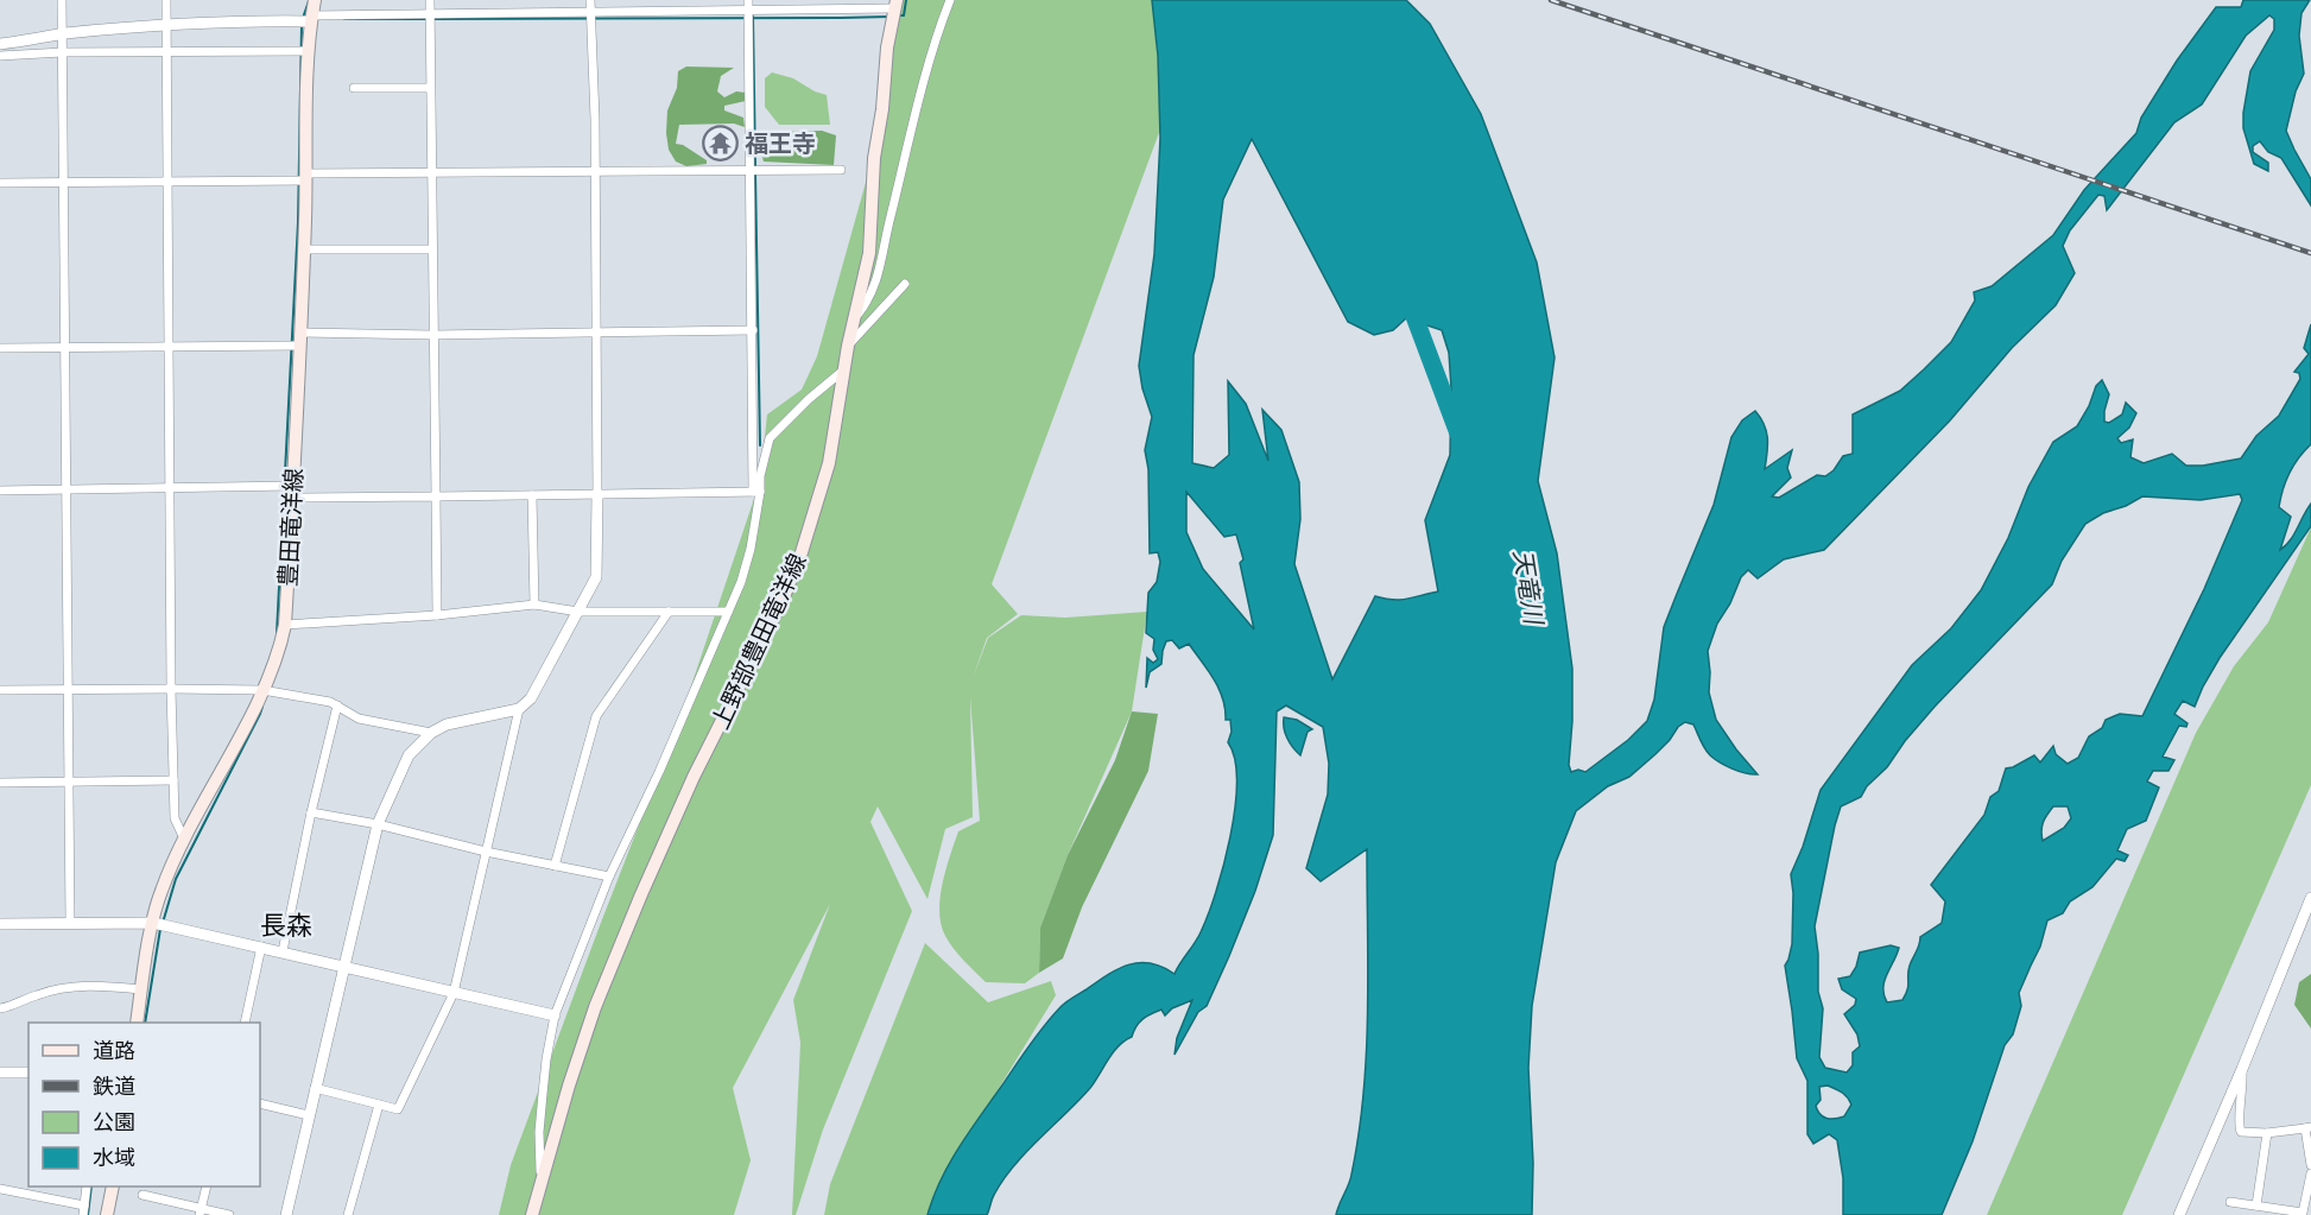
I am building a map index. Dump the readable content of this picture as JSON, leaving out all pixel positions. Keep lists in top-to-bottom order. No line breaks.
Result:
{"streets":{"main road":["豊田竜洋線","上野部豊田竜洋線"]},"districts":["長森"],"water":["天竜川"],"places":{"temple":["福王寺"]},"legend":["道路","鉄道","公園","水域"]}
